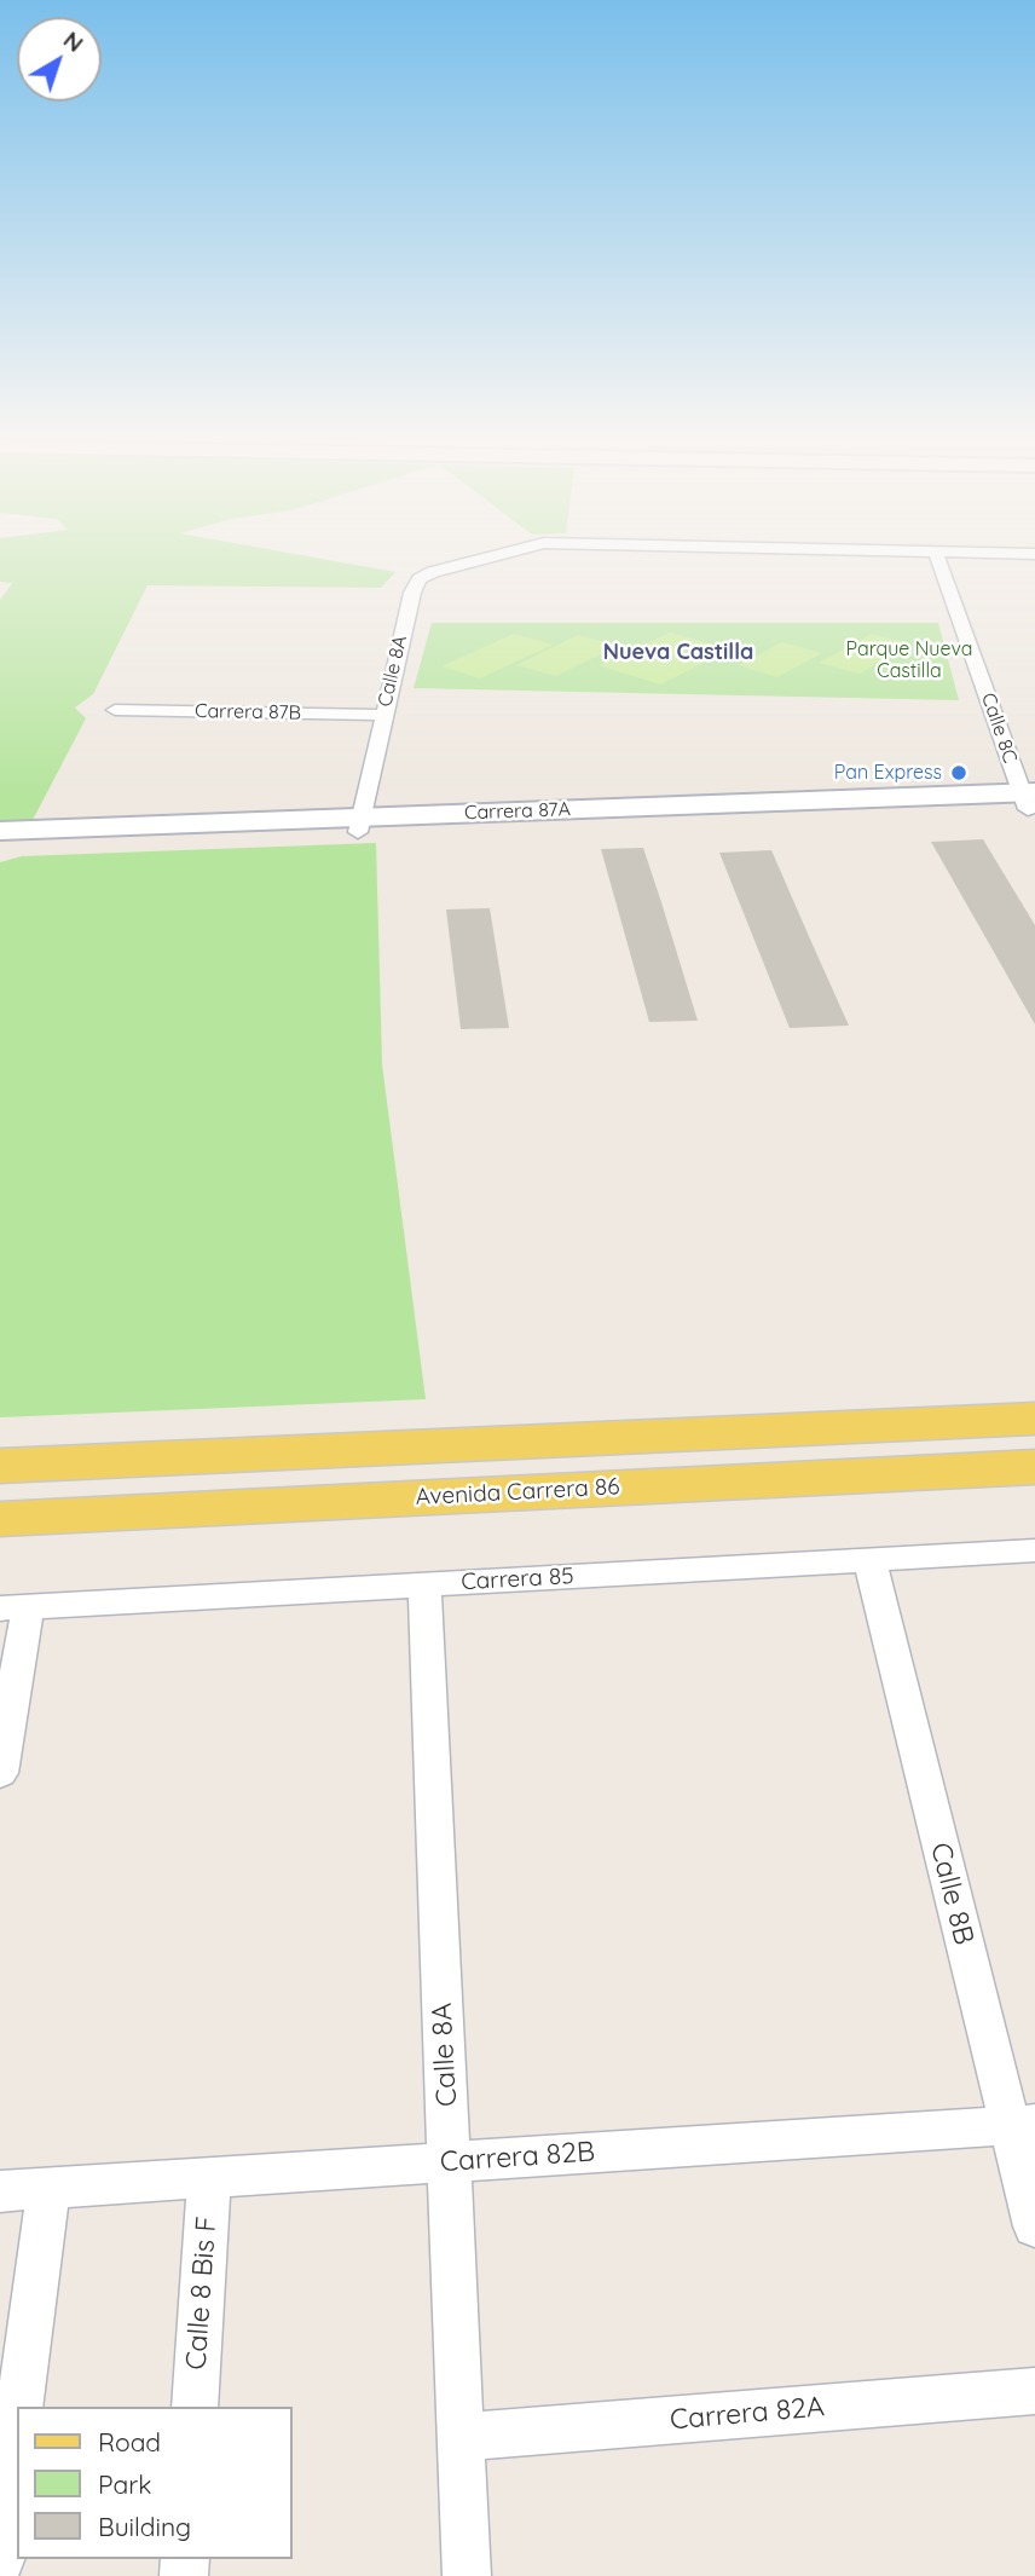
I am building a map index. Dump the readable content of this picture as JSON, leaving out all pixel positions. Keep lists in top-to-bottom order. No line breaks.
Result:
{"streets":{"main road":["Carrera 87A","Avenida Carrera 86"],"street":["Calle 8A","Carrera 87B","Calle 8C","Carrera 85","Calle 8B","Carrera 82B","Calle 8 Bis F","Carrera 82A"]},"crossings":[["Calle 8A","Carrera 87B"],["Calle 8A","Carrera 87A"],["Calle 8A","Carrera 85"],["Calle 8A","Carrera 82B"],["Calle 8A","Carrera 82A"],["Calle 8C","Carrera 87A"],["Carrera 85","Calle 8B"],["Calle 8B","Carrera 82B"],["Carrera 82B","Calle 8 Bis F"]],"districts":["Nueva Castilla"],"parks":["Parque Nueva Castilla"],"places":["Pan Express"],"legend":["Road","Park","Building"],"north":"top right"}
